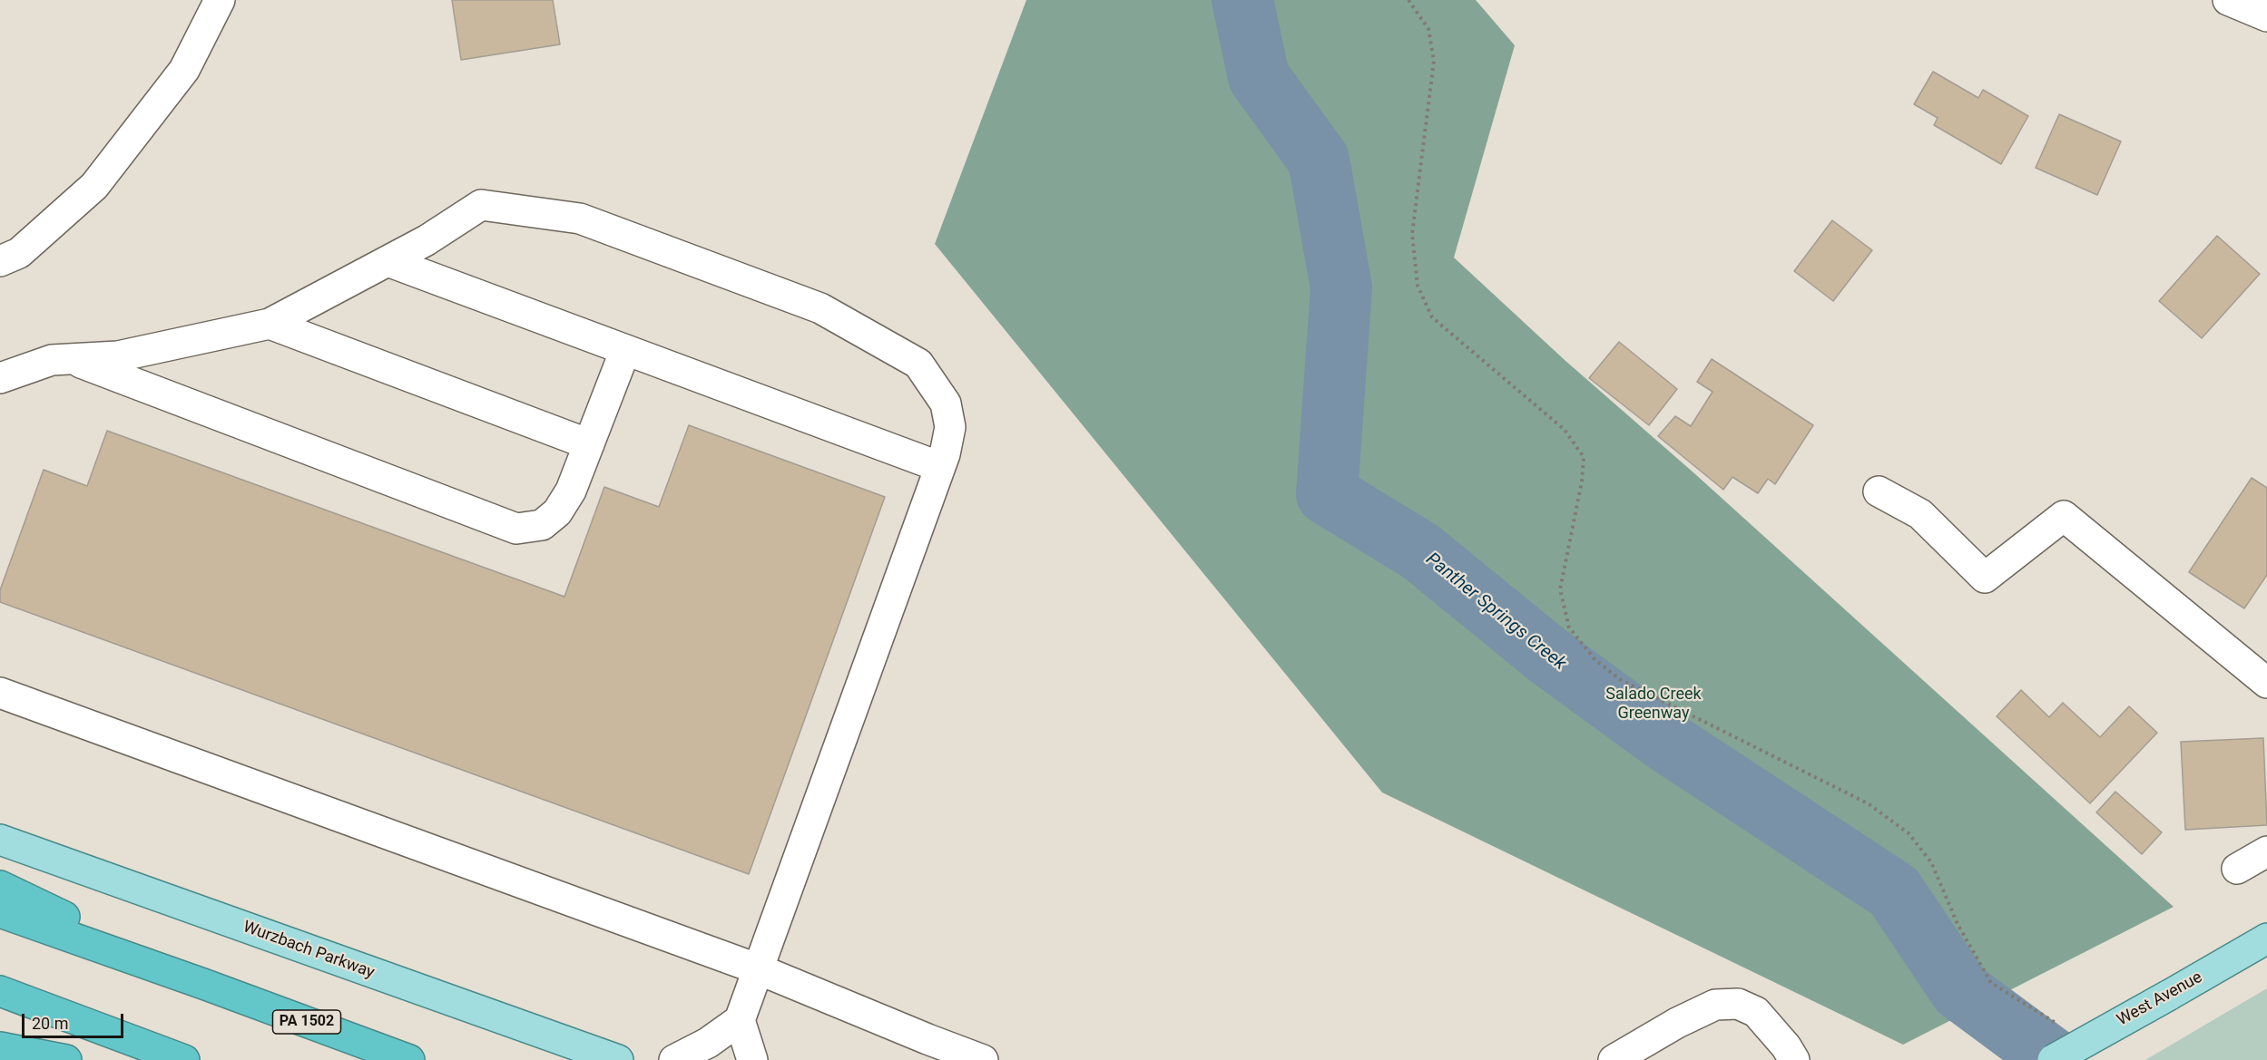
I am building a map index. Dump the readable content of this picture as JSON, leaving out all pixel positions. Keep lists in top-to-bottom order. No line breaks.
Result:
{"streets":{"highway":["PA 1502"],"main road":["Wurzbach Parkway","West Avenue"]},"water":["Panther Springs Creek"],"parks":["Salado Creek Greenway"],"scale_bar":"20 m"}
